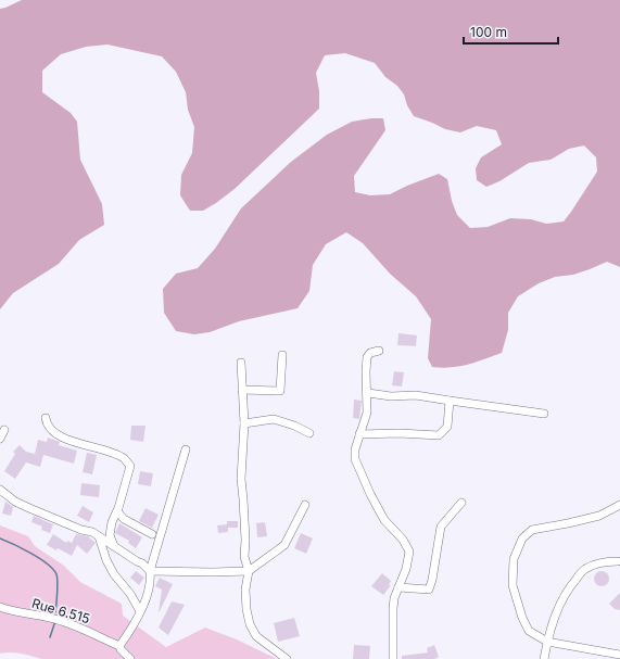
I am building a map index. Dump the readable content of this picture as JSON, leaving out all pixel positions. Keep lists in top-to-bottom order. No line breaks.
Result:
{"streets":{"street":["Rue 6.515"]},"scale_bar":"100 m"}
